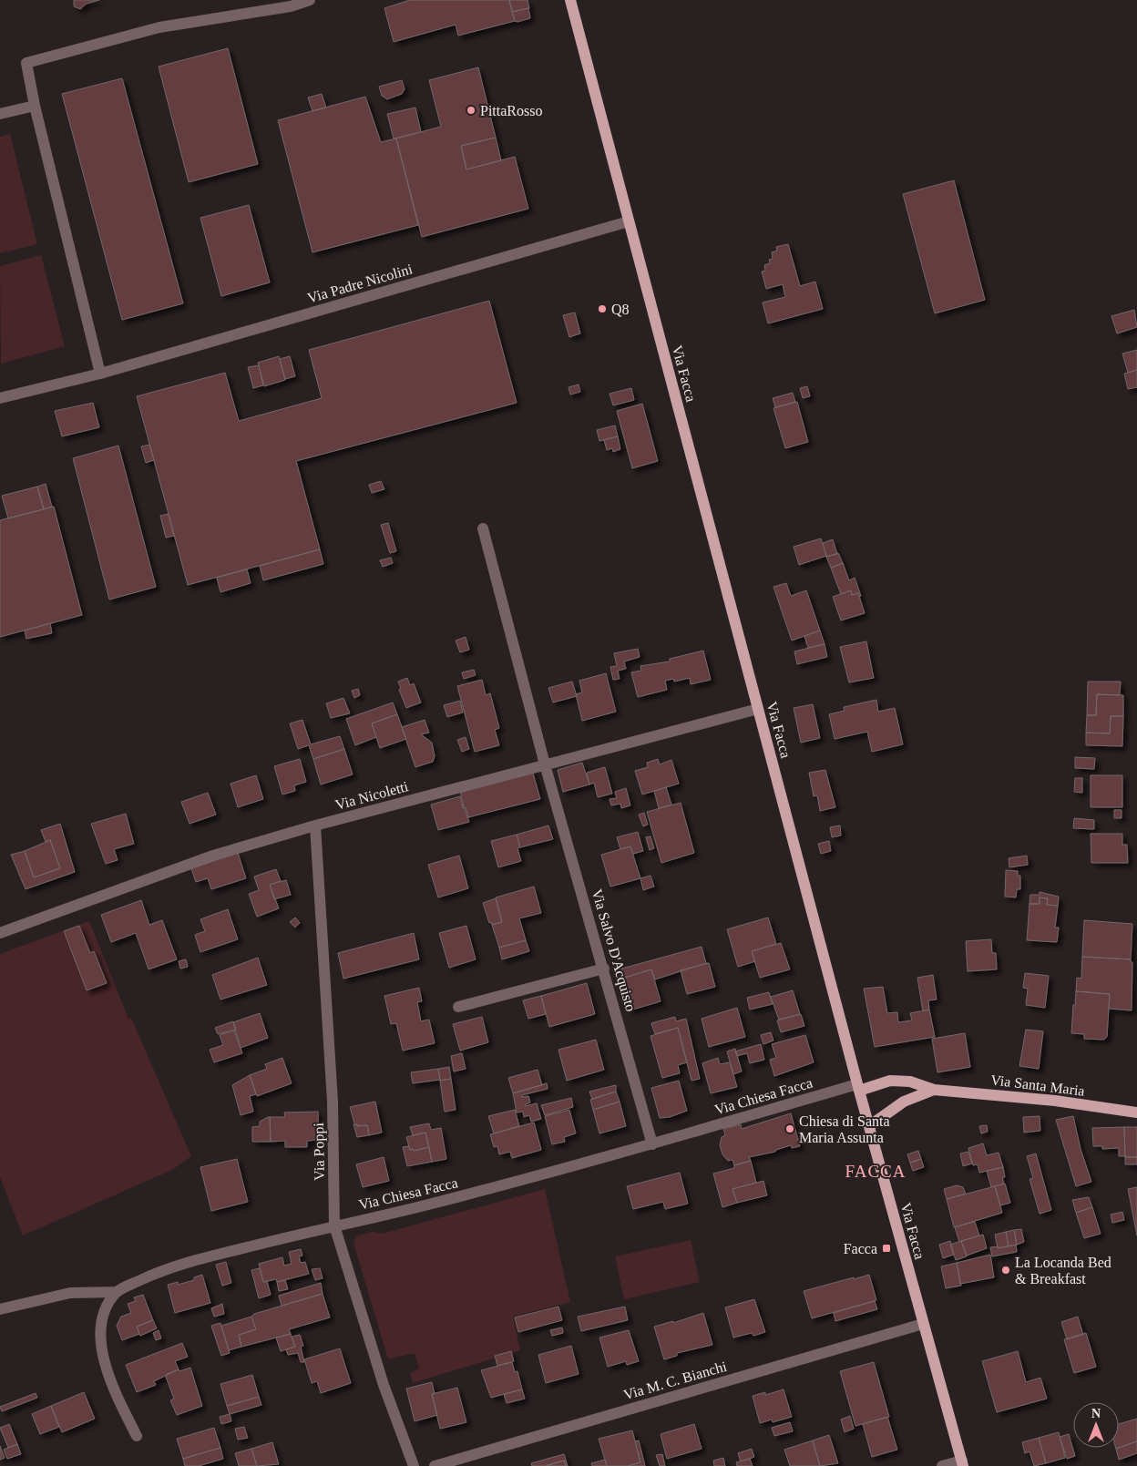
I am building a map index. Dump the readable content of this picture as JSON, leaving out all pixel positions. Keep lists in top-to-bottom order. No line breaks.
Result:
{"streets":{"main road":["Via Facca","Via Santa Maria"],"street":["Via Padre Nicolini","Via Nicoletti","Via Salvo D'Acquisto","Via Chiesa Facca","Via Poppi","Via M. C. Bianchi"]},"crossings":[["Via Padre Nicolini","Via Facca"],["Via Facca","Via Nicoletti"],["Via Facca","Via Santa Maria"],["Via Facca","Via Chiesa Facca"],["Via Facca","Via M. C. Bianchi"],["Via Nicoletti","Via Salvo D'Acquisto"],["Via Nicoletti","Via Poppi"],["Via Salvo D'Acquisto","Via Chiesa Facca"],["Via Santa Maria","Via Chiesa Facca"],["Via Chiesa Facca","Via Poppi"]],"districts":["FACCA"],"places":{"other":["PittaRosso","Q8","Chiesa di Santa Maria Assunta","La Locanda Bed & Breakfast"],"transit":["Facca"]},"north":"top"}
